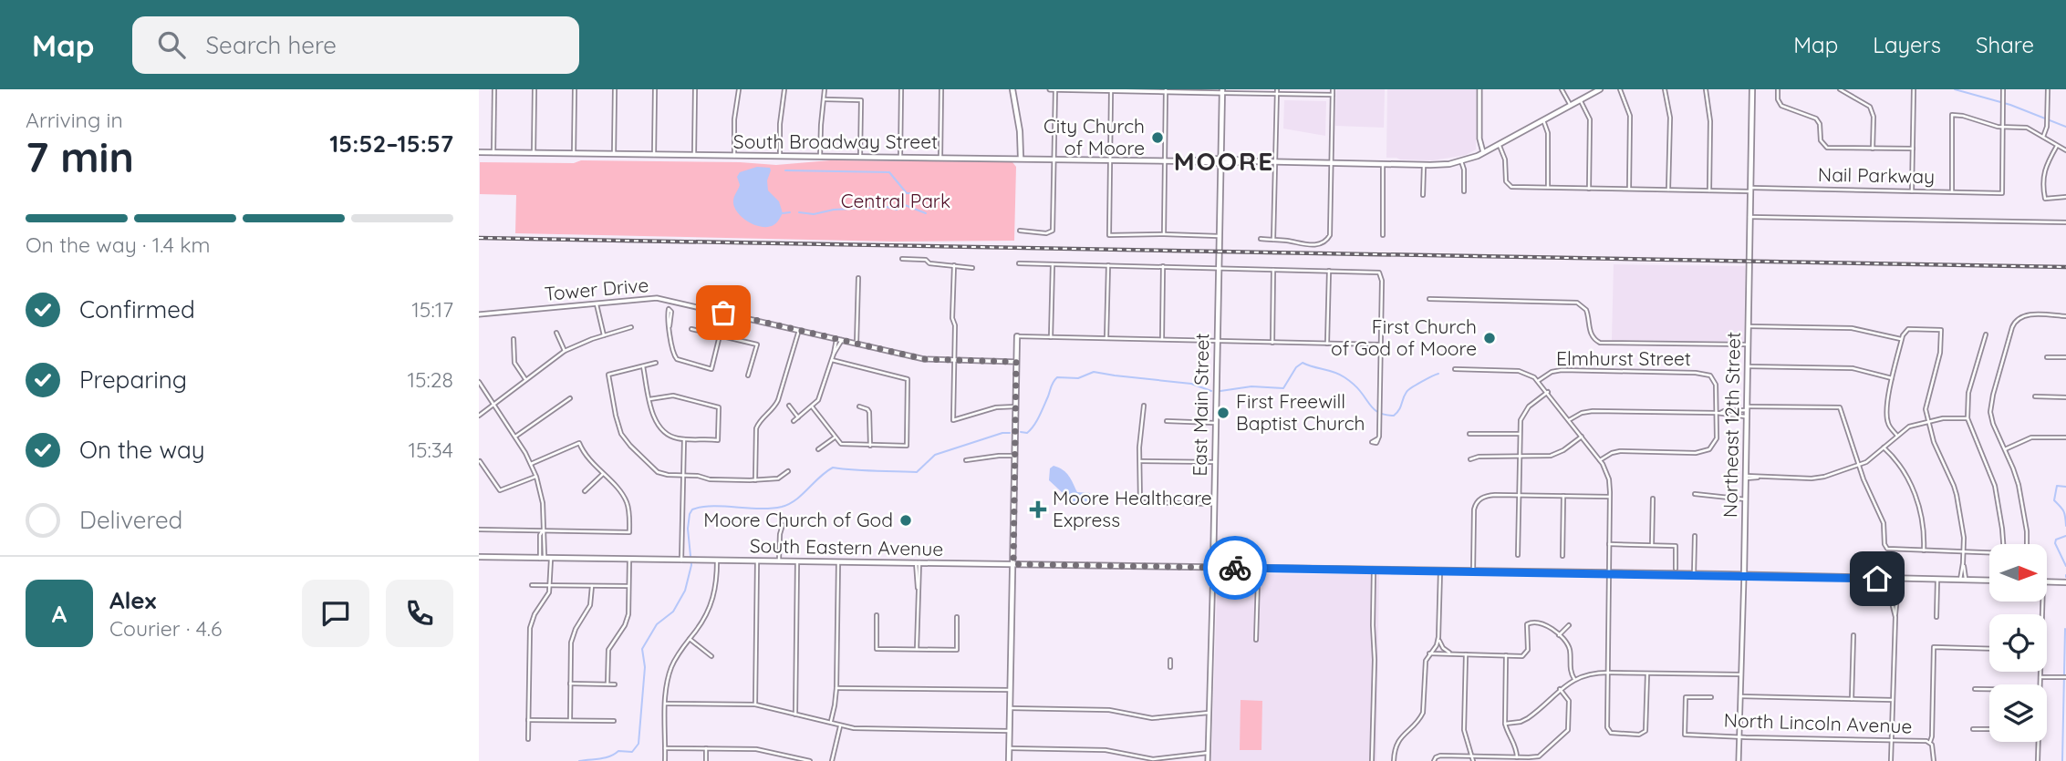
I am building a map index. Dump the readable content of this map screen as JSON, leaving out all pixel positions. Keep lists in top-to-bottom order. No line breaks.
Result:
{"streets":{"main road":["South Broadway Street","East Main Street","Northeast 12th Street","South Eastern Avenue"],"street":["Nail Parkway","Tower Drive","Elmhurst Street","North Lincoln Avenue"]},"crossings":[["South Broadway Street","Nail Parkway"],["South Broadway Street","East Main Street"],["Nail Parkway","Northeast 12th Street"],["East Main Street","South Eastern Avenue"],["Northeast 12th Street","South Eastern Avenue"],["Northeast 12th Street","North Lincoln Avenue"]],"districts":["MOORE"],"parks":["Central Park"],"places":{"other":["City Church of Moore","First Church of God of Moore","First Freewill Baptist Church","Moore Church of God"],"health":["Moore Healthcare Express"]},"north":"right","page":{"header":"Map","search":"Search here","nav":["Map","Layers","Share"],"heading":["7 min","Arriving in","15:52–15:57"],"panel":["Alex","Courier · 4.6"],"bar":"On the way · 1.4 km","list":[["Confirmed","15:17"],["Preparing","15:28"],["On the way","15:34"],"Delivered"],"round":"A"}}
